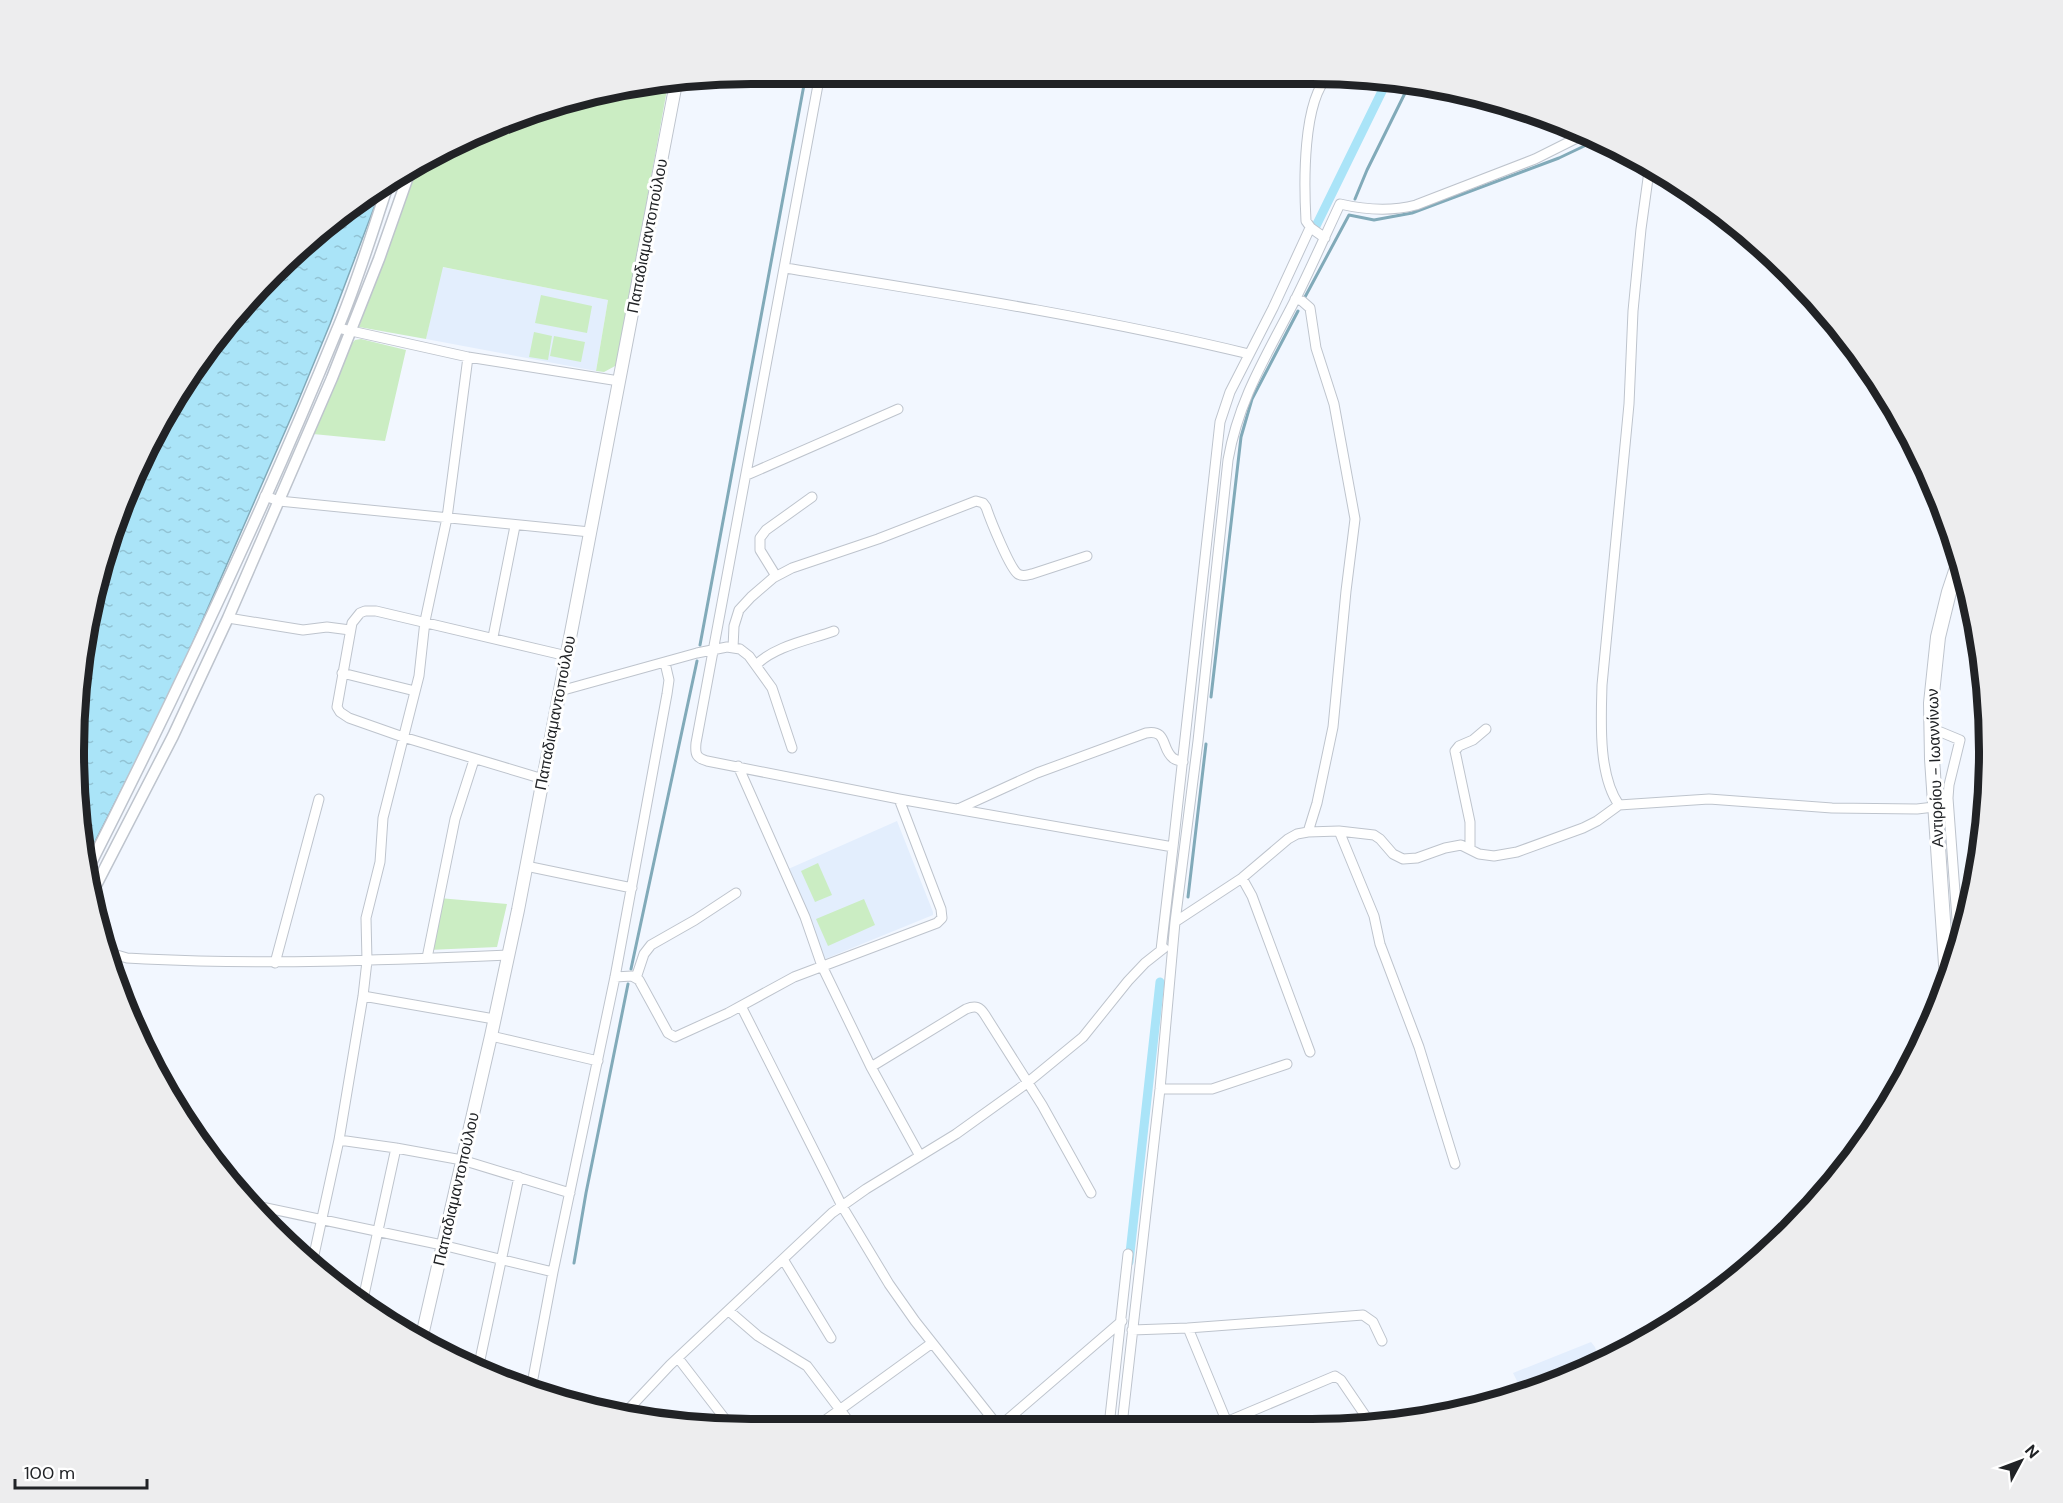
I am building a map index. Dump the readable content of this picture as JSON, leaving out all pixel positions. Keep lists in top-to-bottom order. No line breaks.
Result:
{"streets":{"main road":["Παπαδιαμαντοπούλου","Αντιρρίου - Ιωαννίνων"]},"scale_bar":"100 m","north":"top right"}
